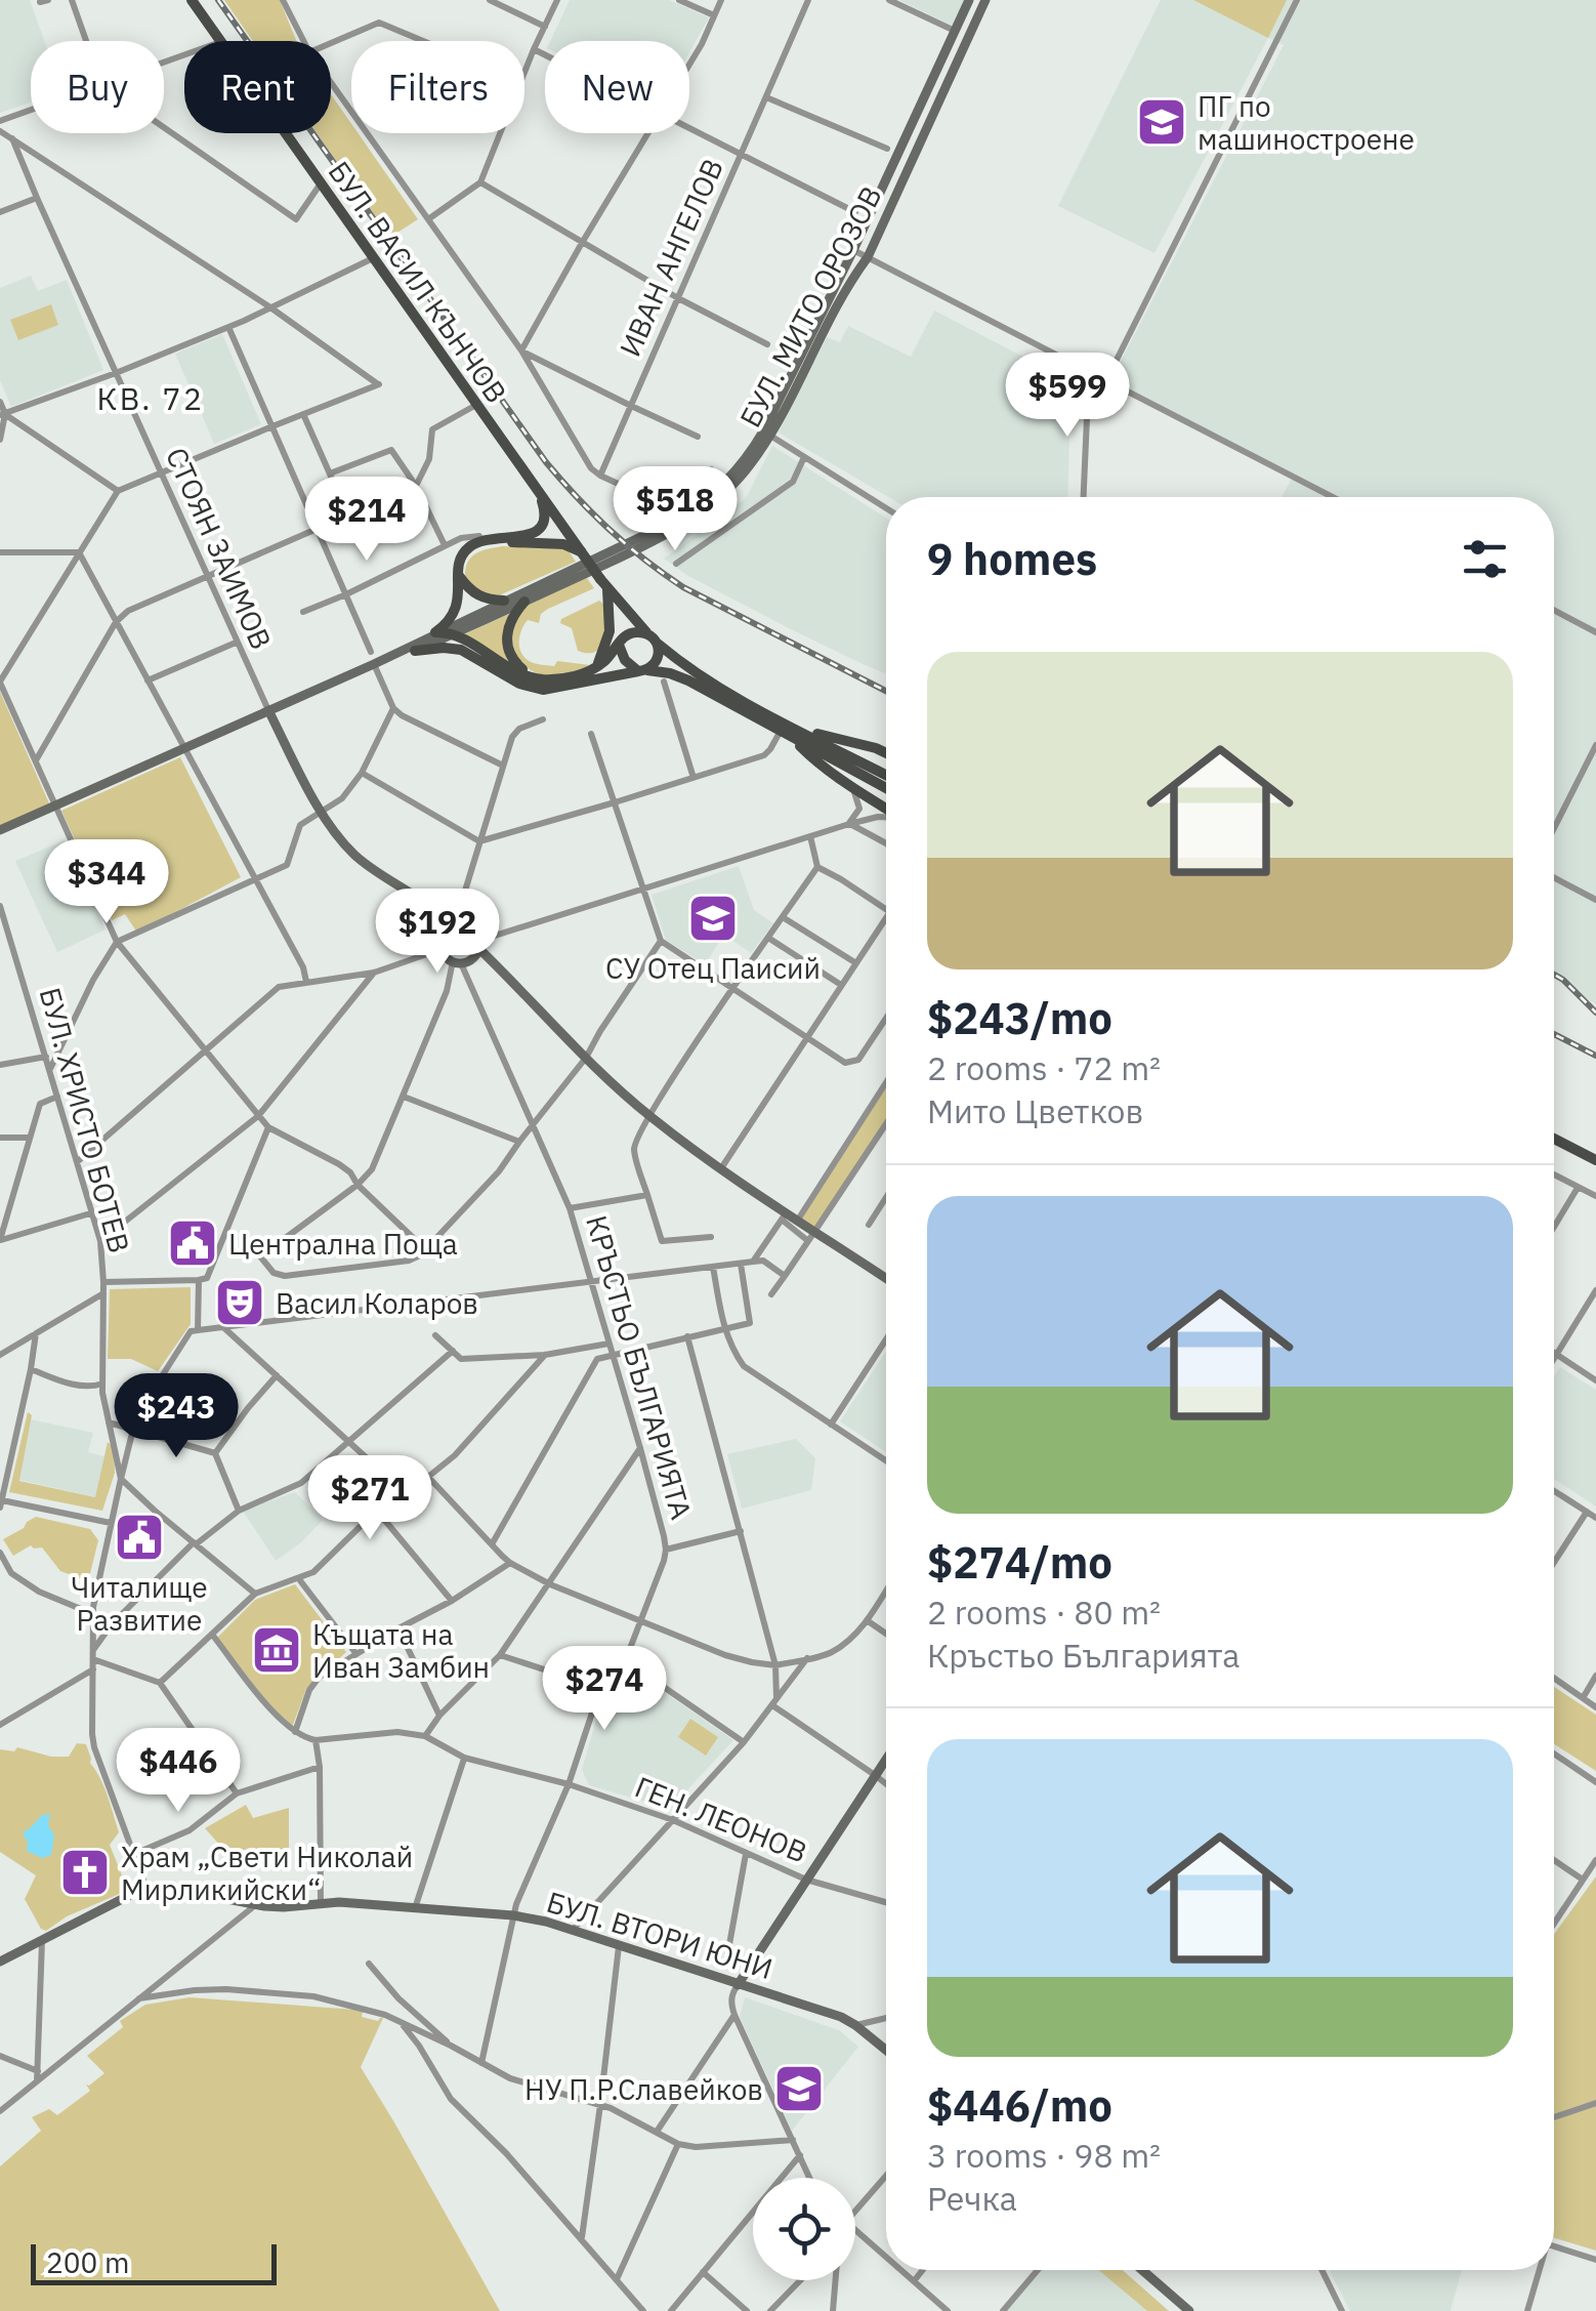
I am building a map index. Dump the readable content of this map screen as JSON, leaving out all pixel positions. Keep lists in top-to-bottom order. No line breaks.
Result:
{"streets":{"main road":["БУЛ. ВАСИЛ КЪНЧОВ"],"street":["ИВАН АНГЕЛОВ","БУЛ. МИТО ОРОЗОВ","СТОЯН ЗАИМОВ","БУЛ. ХРИСТО БОТЕВ","КРЪСТЬО БЪЛГАРИЯТА","ГЕН. ЛЕОНОВ","БУЛ. ВТОРИ ЮНИ"]},"crossings":[["БУЛ. МИТО ОРОЗОВ","СТОЯН ЗАИМОВ"],["СТОЯН ЗАИМОВ","КРЪСТЬО БЪЛГАРИЯТА"],["БУЛ. ХРИСТО БОТЕВ","БУЛ. ВТОРИ ЮНИ"],["КРЪСТЬО БЪЛГАРИЯТА","ГЕН. ЛЕОНОВ"],["КРЪСТЬО БЪЛГАРИЯТА","БУЛ. ВТОРИ ЮНИ"]],"districts":["КВ. 72"],"places":{"school or university":["ПГ по машиностроене","СУ Отец Паисий","НУ П.Р.Славейков"],"public building":["Централна Поща","Читалище Развитие"],"theatre":["Васил Коларов"],"museum":["Къщата на Иван Замбин"],"church":["Храм „Свети Николай Мирликийски“"]},"scale_bar":"200 m","page":{"chip":["Buy","Rent","Filters","New"],"price":["$599","$518","$214","$344","$192","$243","$271","$274","$446"],"heading":"9 homes","list":[{"name":"$243/mo","note":"2 rooms · 72 m² · Мито Цветков"},{"name":"$274/mo","note":"2 rooms · 80 m² · Кръстьо Българията"},{"name":"$446/mo","note":"3 rooms · 98 m² · Речка"}],"scale":"200 m"}}
